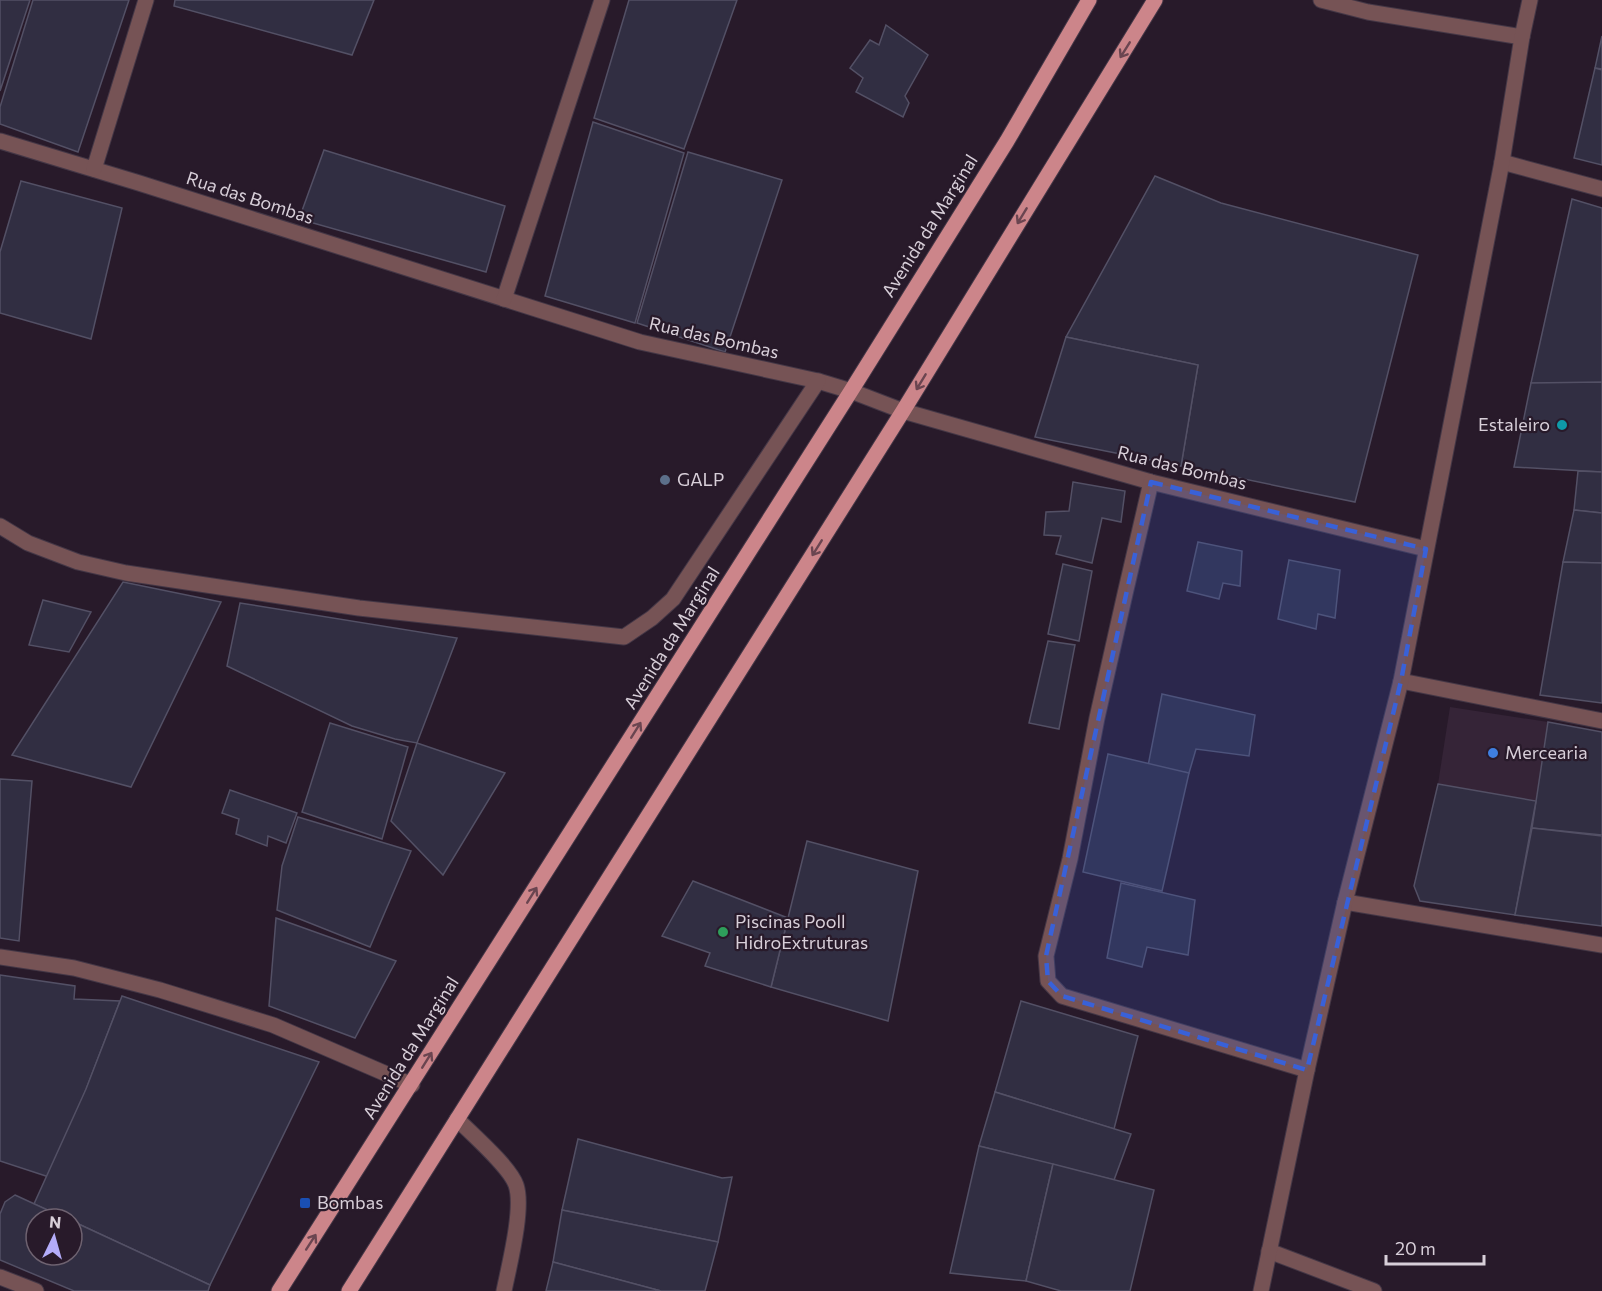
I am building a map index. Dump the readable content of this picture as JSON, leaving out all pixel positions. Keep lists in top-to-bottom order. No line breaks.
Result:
{"streets":{"main road":["Avenida da Marginal"],"street":["Rua das Bombas"]},"crossings":[["Rua das Bombas","Avenida da Marginal"]],"places":{"other":["Estaleiro","GALP","Mercearia","Piscinas Pooll HidroExtruturas"],"transit":["Bombas"]},"scale_bar":"20 m","north":"top"}
